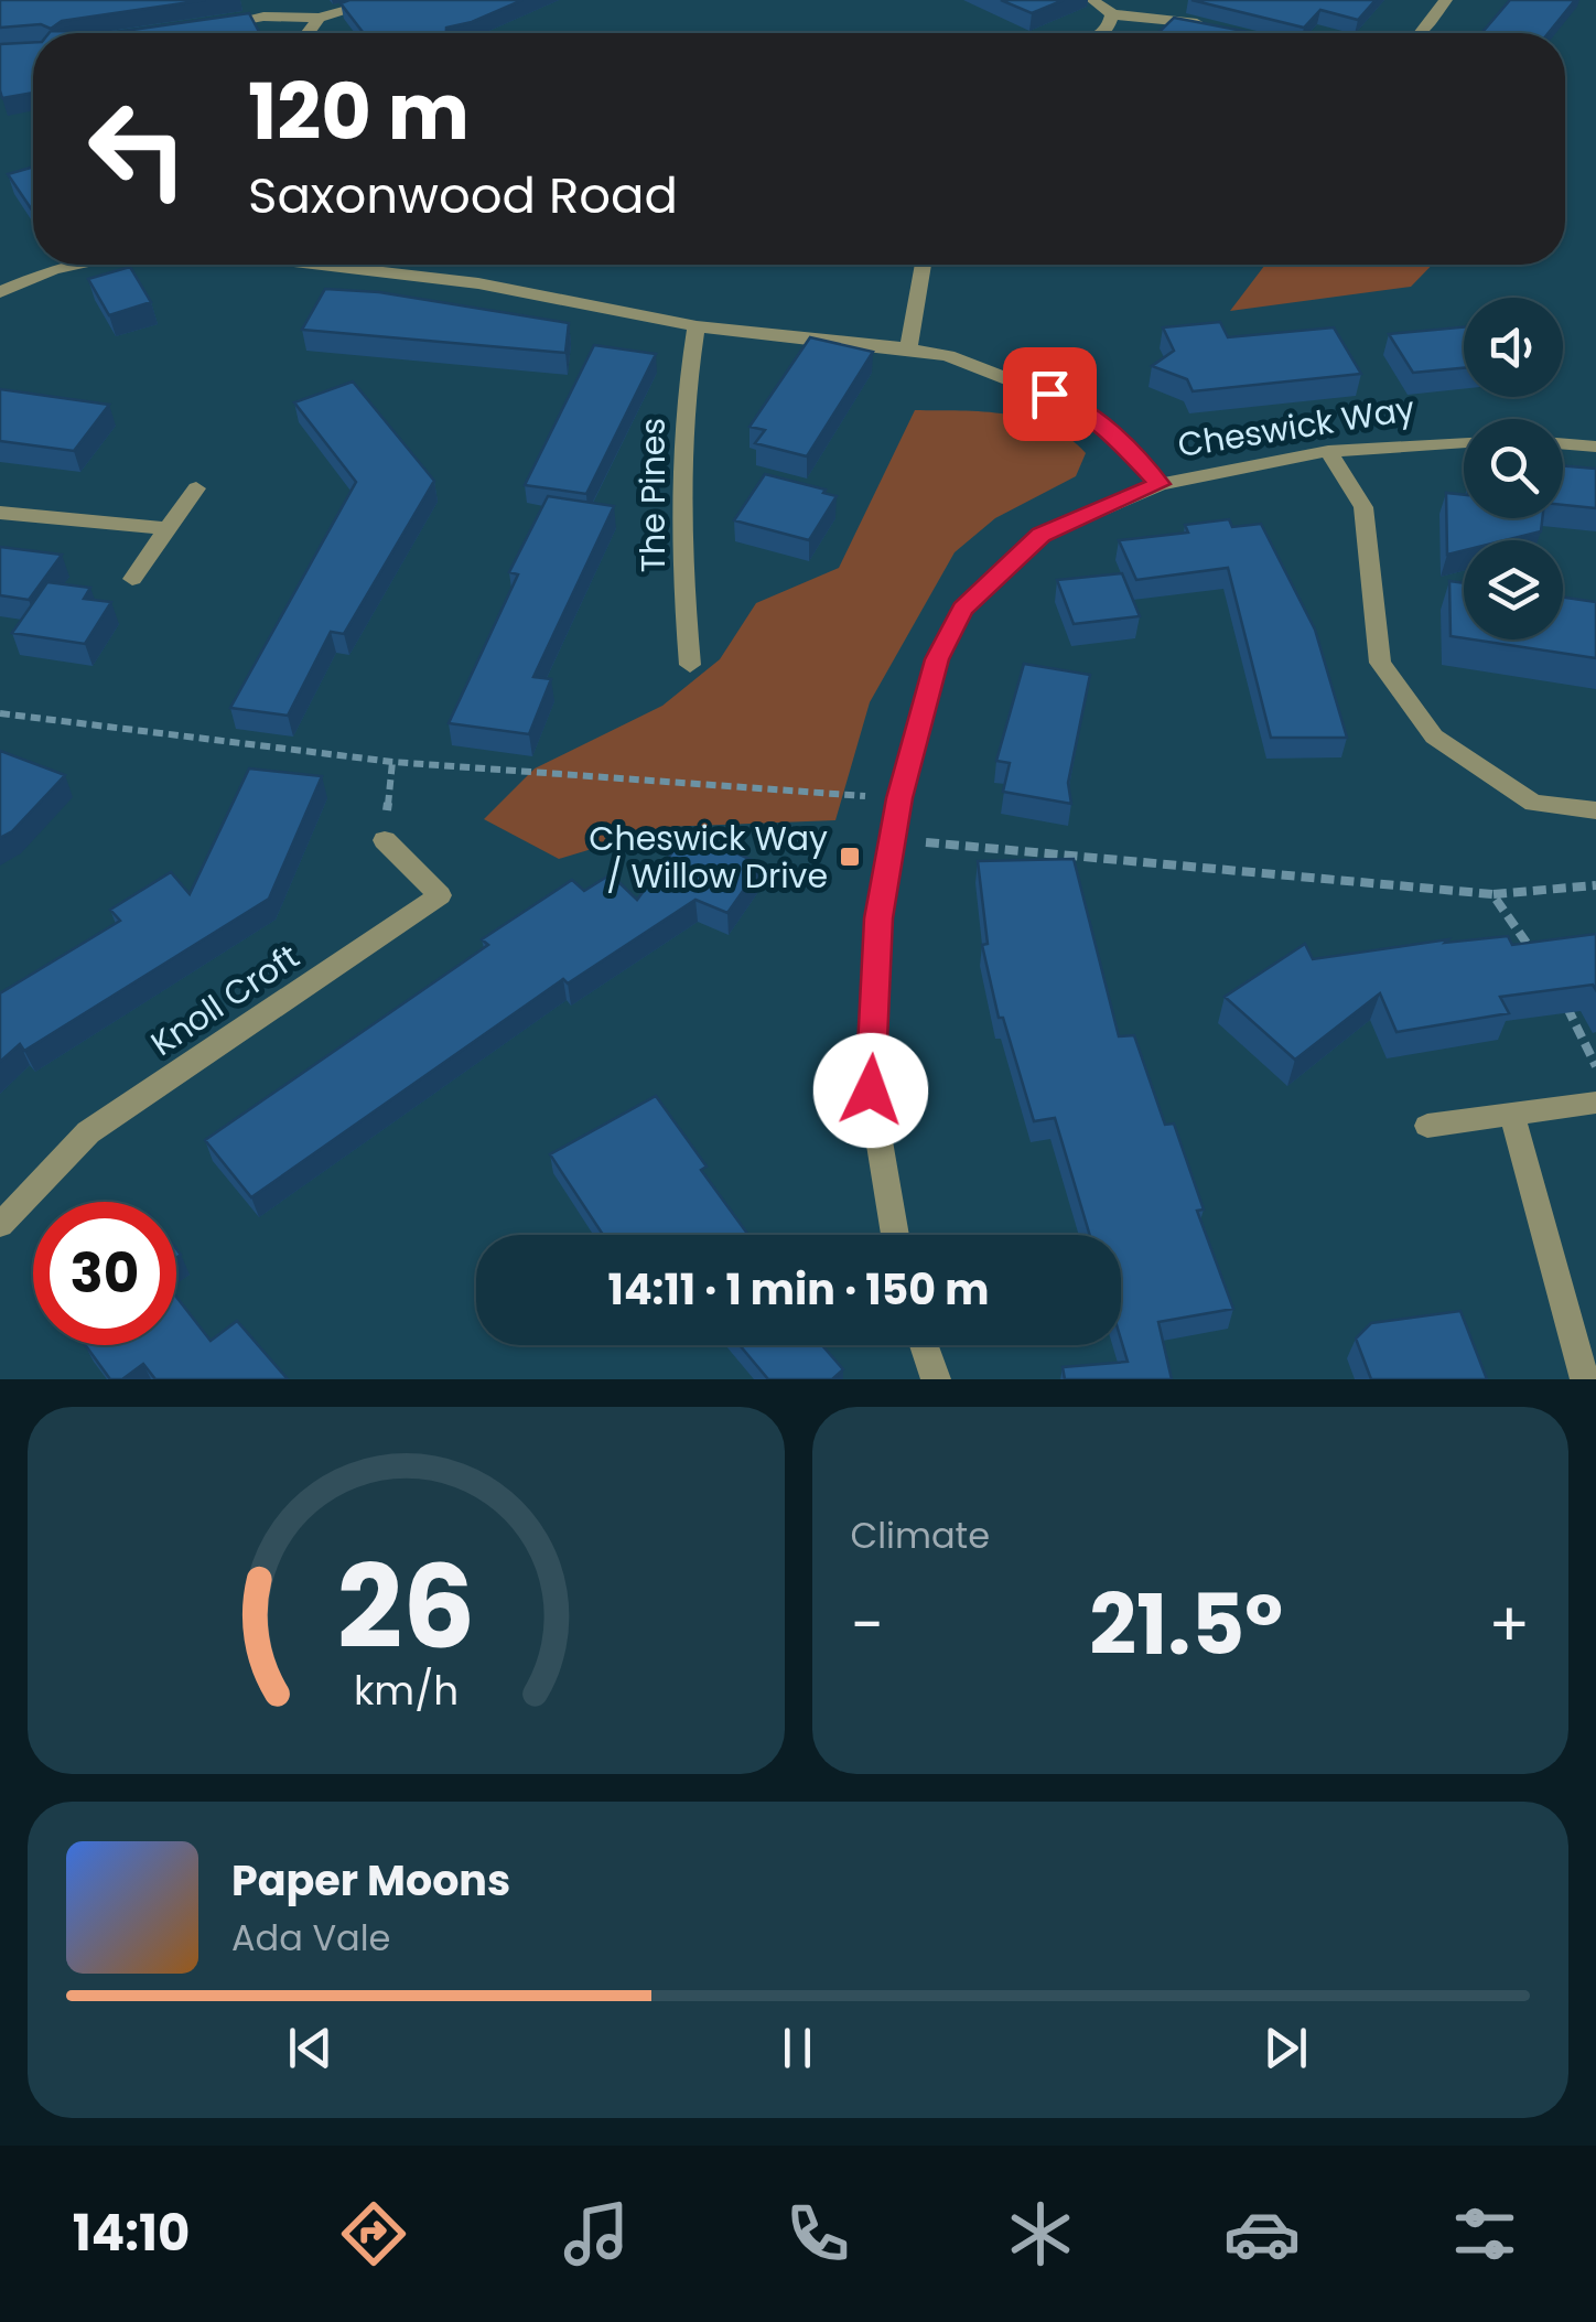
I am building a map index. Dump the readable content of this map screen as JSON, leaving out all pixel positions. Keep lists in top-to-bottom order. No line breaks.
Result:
{"streets":{"street":["Cheswick Way","The Pines","Knoll Croft"]},"places":{"transit":["Cheswick Way / Willow Drive"]},"page":{"turn":["120 m","Saxonwood Road"],"limit":"30","trip":"14:11 · 1 min · 150 m","tile":"Climate","heat":["−","21.5°","+"],"song":["Paper Moons","Ada Vale"],"tabs":"14:10","gauge":["26","km/h"]}}
